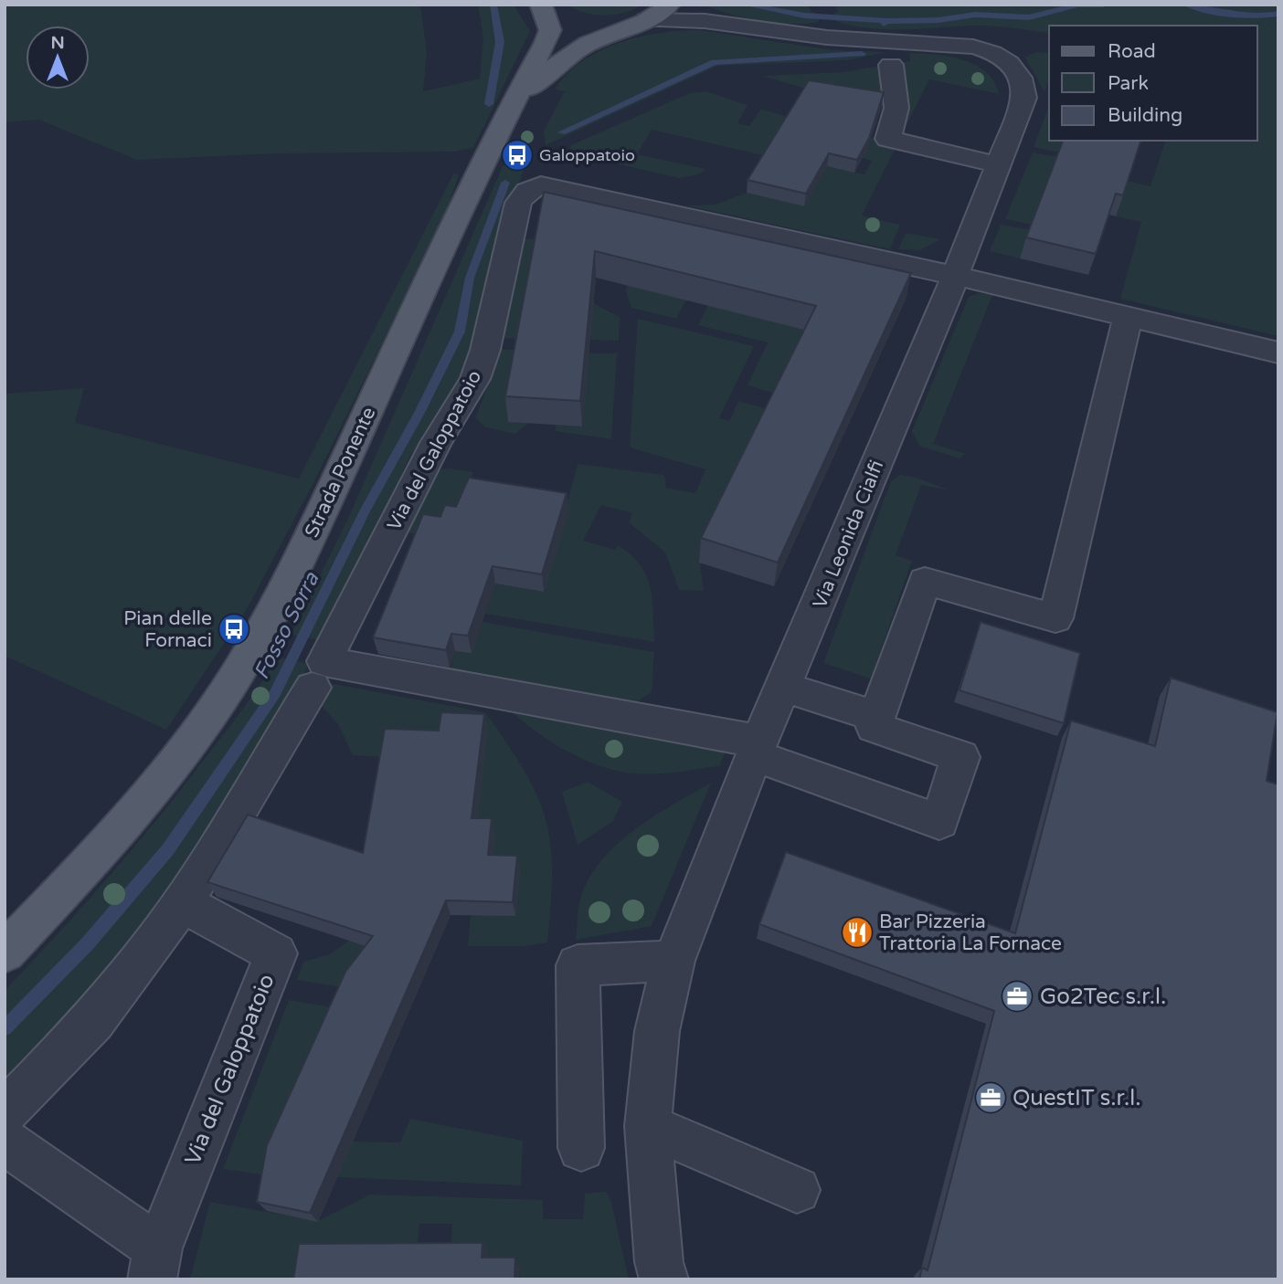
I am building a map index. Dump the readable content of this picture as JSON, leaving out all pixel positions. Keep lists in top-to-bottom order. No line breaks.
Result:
{"streets":{"main road":["Strada Ponente"],"street":["Via del Galoppatoio","Via Leonida Cialfi"]},"crossings":[["Via del Galoppatoio","Via Leonida Cialfi"],["Strada Ponente","Via Leonida Cialfi"]],"water":["Fosso Sorra"],"places":{"bus stop":["Galoppatoio","Pian delle Fornaci"],"restaurant":["Bar Pizzeria Trattoria La Fornace"],"office":["Go2Tec s.r.l.","QuestIT s.r.l."]},"legend":["Road","Park","Building"],"north":"top"}
